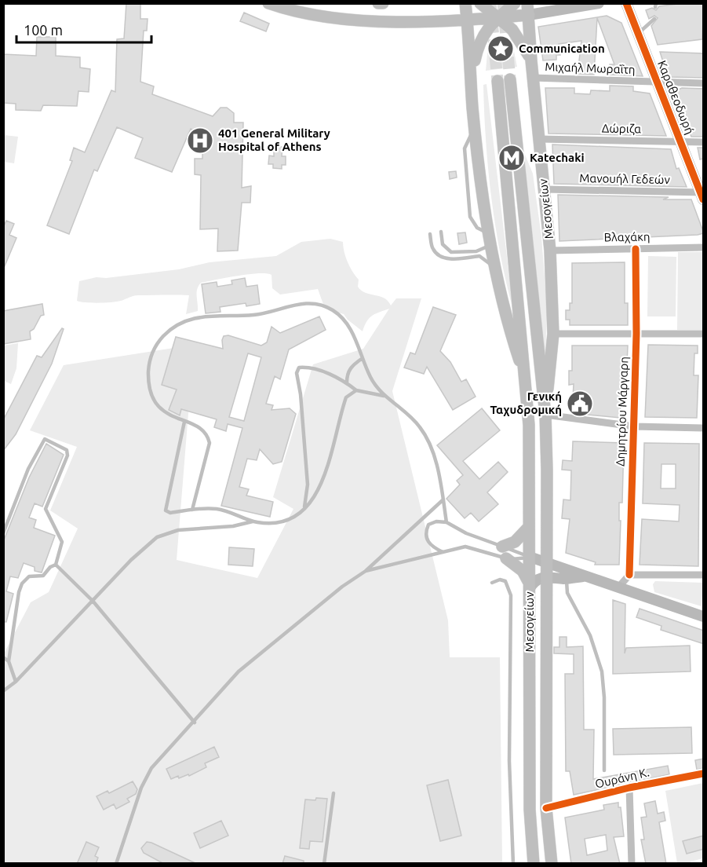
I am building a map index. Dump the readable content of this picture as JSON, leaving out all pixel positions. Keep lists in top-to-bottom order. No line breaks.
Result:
{"streets":{"main road":["Μεσογείων"],"street":["Μιχαήλ Μωραΐτη","Καραθεοδωρή","Δώριζα","Μανουήλ Γεδεών","Βλαχάκη","Δημητρίου Μάργαρη","Ουράνη Κ."]},"crossings":[["Μιχαήλ Μωραΐτη","Καραθεοδωρή"],["Μιχαήλ Μωραΐτη","Μεσογείων"],["Καραθεοδωρή","Δώριζα"],["Καραθεοδωρή","Μανουήλ Γεδεών"],["Δώριζα","Μεσογείων"],["Μανουήλ Γεδεών","Μεσογείων"],["Μεσογείων","Βλαχάκη"],["Μεσογείων","Ουράνη Κ."],["Βλαχάκη","Δημητρίου Μάργαρη"]],"places":{"place":["Communication"],"hospital":["401 General Military Hospital of Athens"],"metro station":["Katechaki"],"public building":["Γενική Ταχυδρομική"]},"scale_bar":"100 m"}
